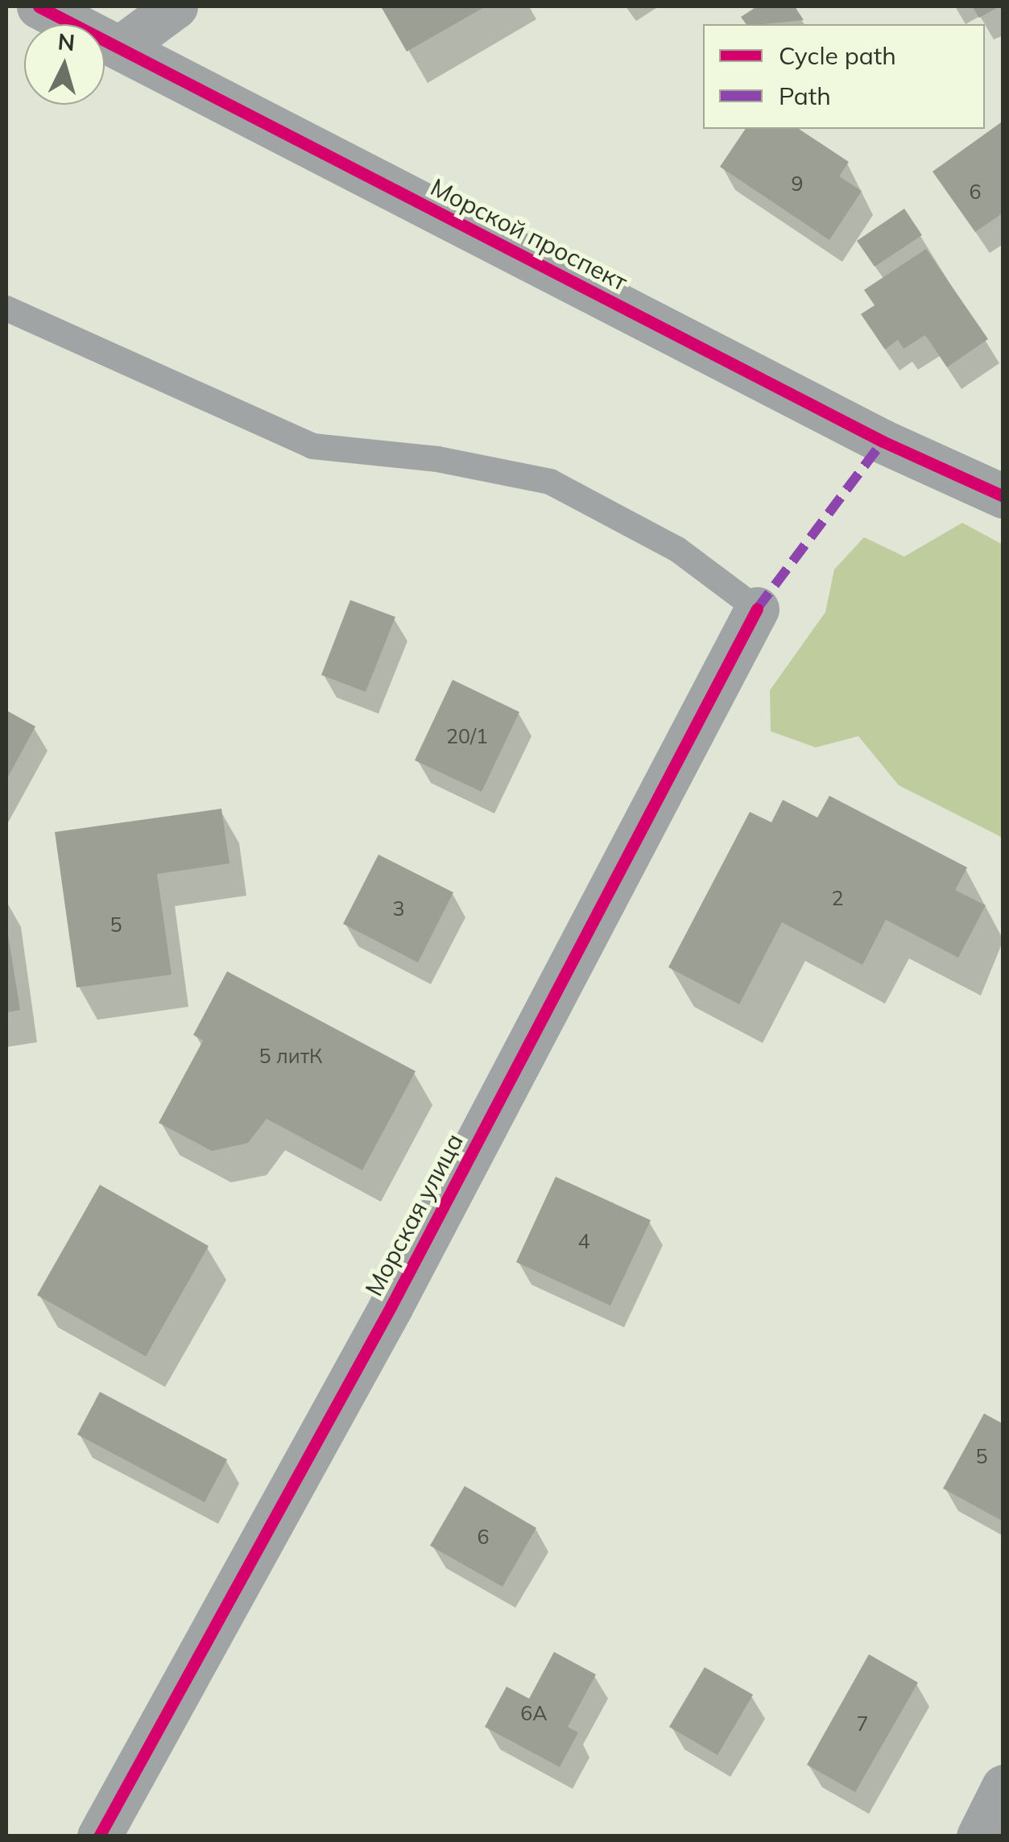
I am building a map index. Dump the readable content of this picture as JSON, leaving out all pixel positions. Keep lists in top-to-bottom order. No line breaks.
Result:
{"streets":{"street":["Морской проспект","Морская улица"]},"house_numbers":["9","6","20/1","2","3","5","5 литК","4","5","6","6А","7"],"legend":["Cycle path","Path"],"north":"top"}
